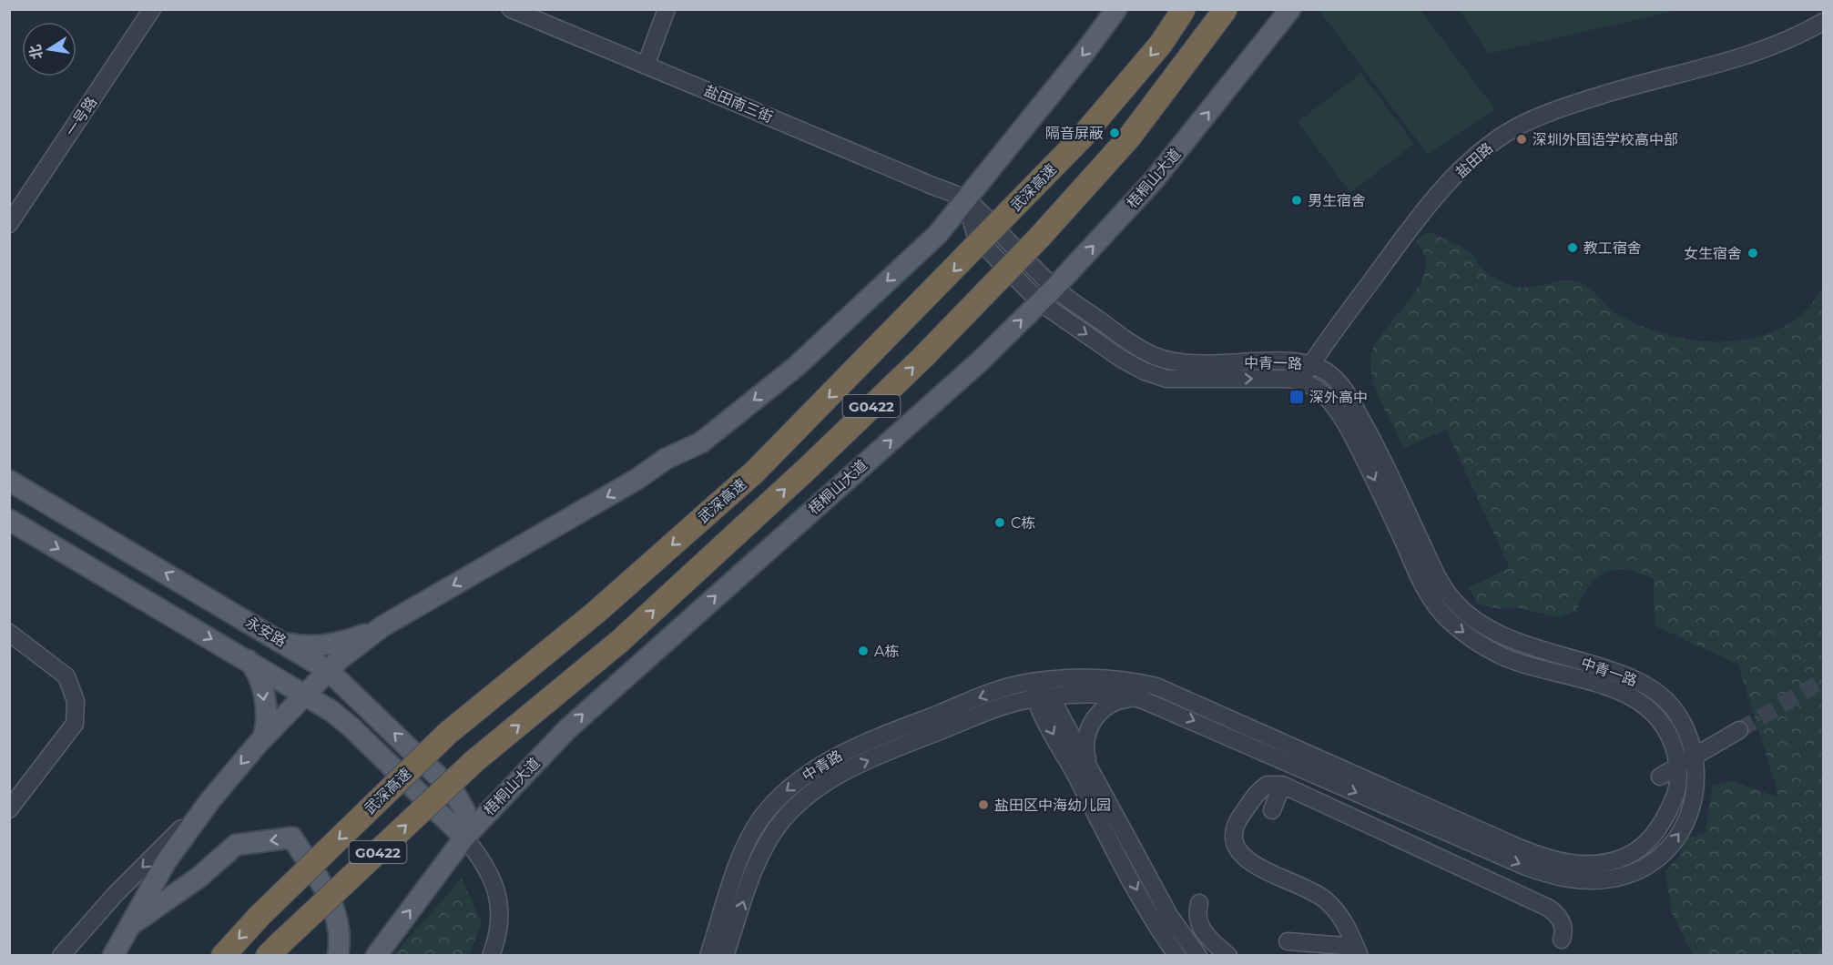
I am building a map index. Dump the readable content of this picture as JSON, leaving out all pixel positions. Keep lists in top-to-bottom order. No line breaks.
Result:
{"streets":{"highway":["武深高速","G0422"],"main road":["梧桐山大道","永安路"],"street":["盐田南三街","一号路","盐田路","中青一路","中青路"]},"crossings":[["盐田路","中青一路"],["梧桐山大道","中青一路"],["梧桐山大道","永安路"],["中青一路","中青路"]],"places":{"other":["隔音屏蔽","深圳外国语学校高中部","男生宿舍","教工宿舍","女生宿舍","C栋","A栋","盐田区中海幼儿园"],"transit":["深外高中"]},"north":"left"}
